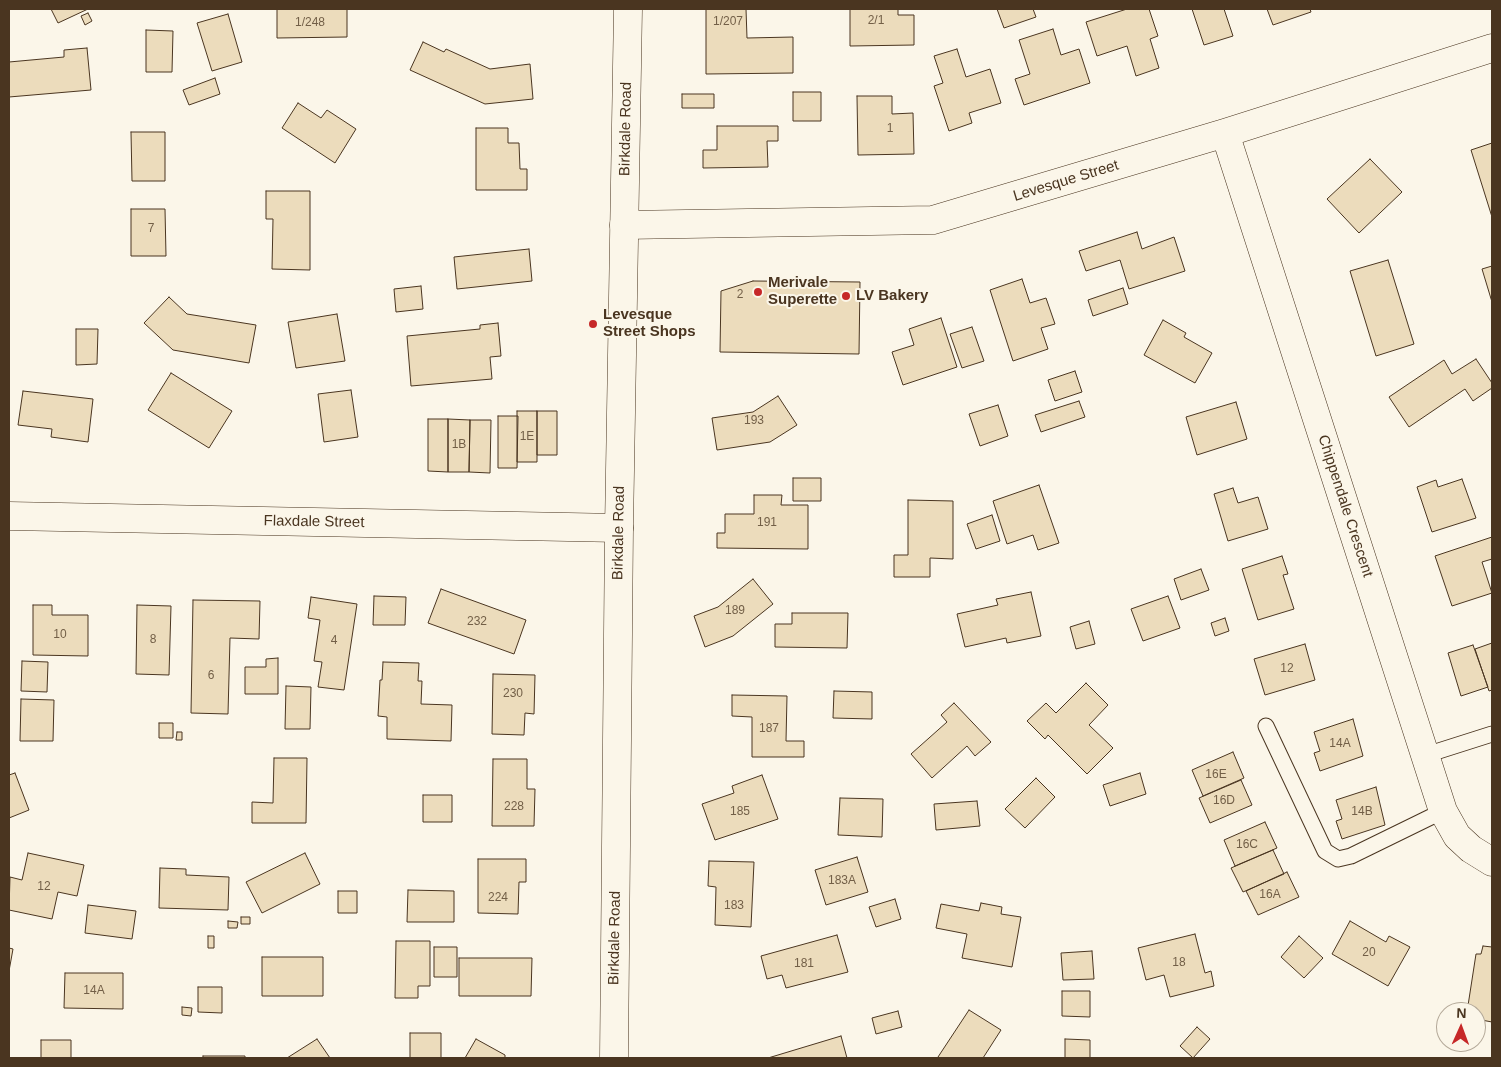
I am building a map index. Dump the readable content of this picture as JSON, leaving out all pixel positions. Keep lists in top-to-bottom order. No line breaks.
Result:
{"streets":{"street":["Birkdale Road","Levesque Street","Chippendale Crescent","Flaxdale Street"]},"crossings":[["Birkdale Road","Levesque Street"],["Birkdale Road","Flaxdale Street"],["Levesque Street","Chippendale Crescent"]],"places":["Merivale Superette","LV Bakery","Levesque Street Shops"],"house_numbers":["2/1","1/207","1/248","1","7","2","193","1E","1B","191","189","232","10","8","4","12","6","230","187","14A","16E","16D","228","185","14B","16C","183A","12","16A","224","183","20","18","181","14A"],"north":"top"}
